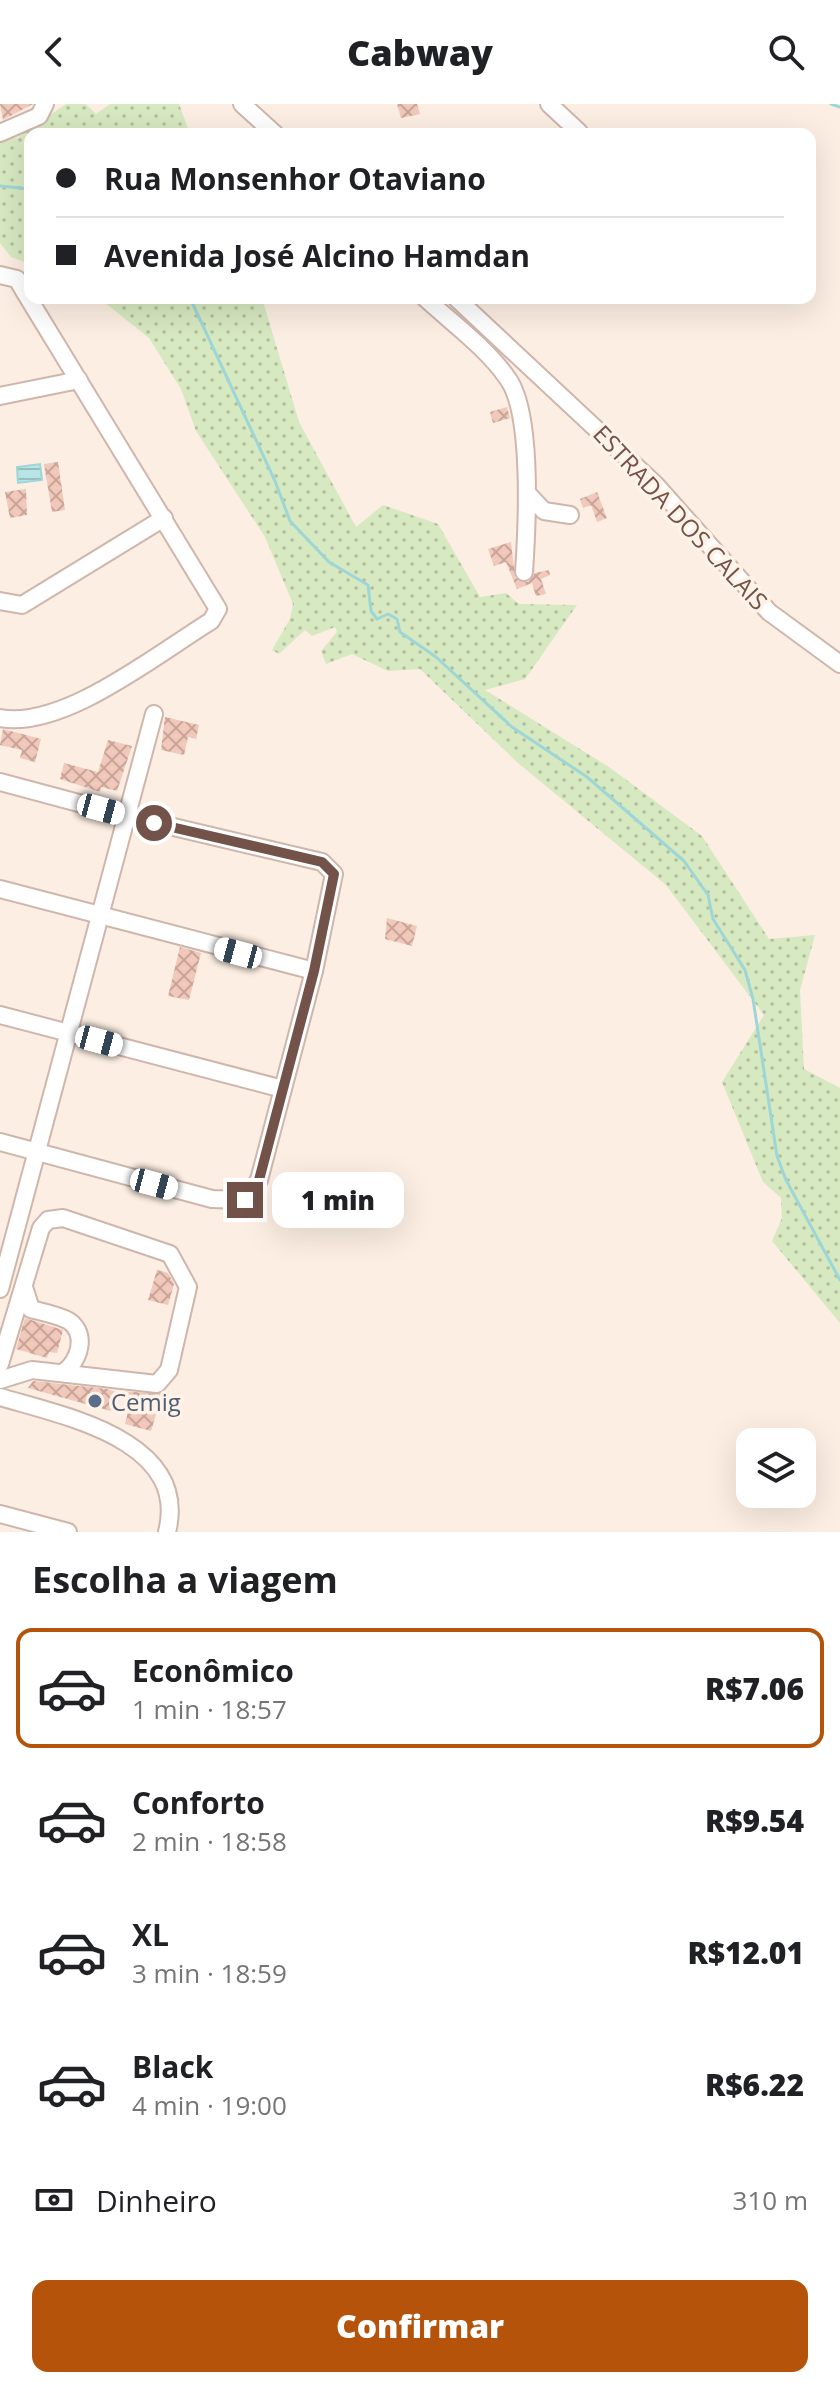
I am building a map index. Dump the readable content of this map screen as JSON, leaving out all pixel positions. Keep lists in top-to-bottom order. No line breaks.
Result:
{"streets":{"street":["ESTRADA DOS CALAIS"]},"places":["Cemig"],"page":{"header":"Cabway","banner":["Rua Monsenhor Otaviano","Avenida José Alcino Hamdan"],"bubble":"1 min","heading":"Escolha a viagem","list":[{"name":"Econômico","note":"1 min · 18:57","value":"R$7.06"},{"name":"Conforto","note":"2 min · 18:58","value":"R$9.54"},{"name":"XL","note":"3 min · 18:59","value":"R$12.01"},{"name":"Black","note":"4 min · 19:00","value":"R$6.22"}],"pay":["Dinheiro","310 m"],"buttons":"Confirmar"}}
